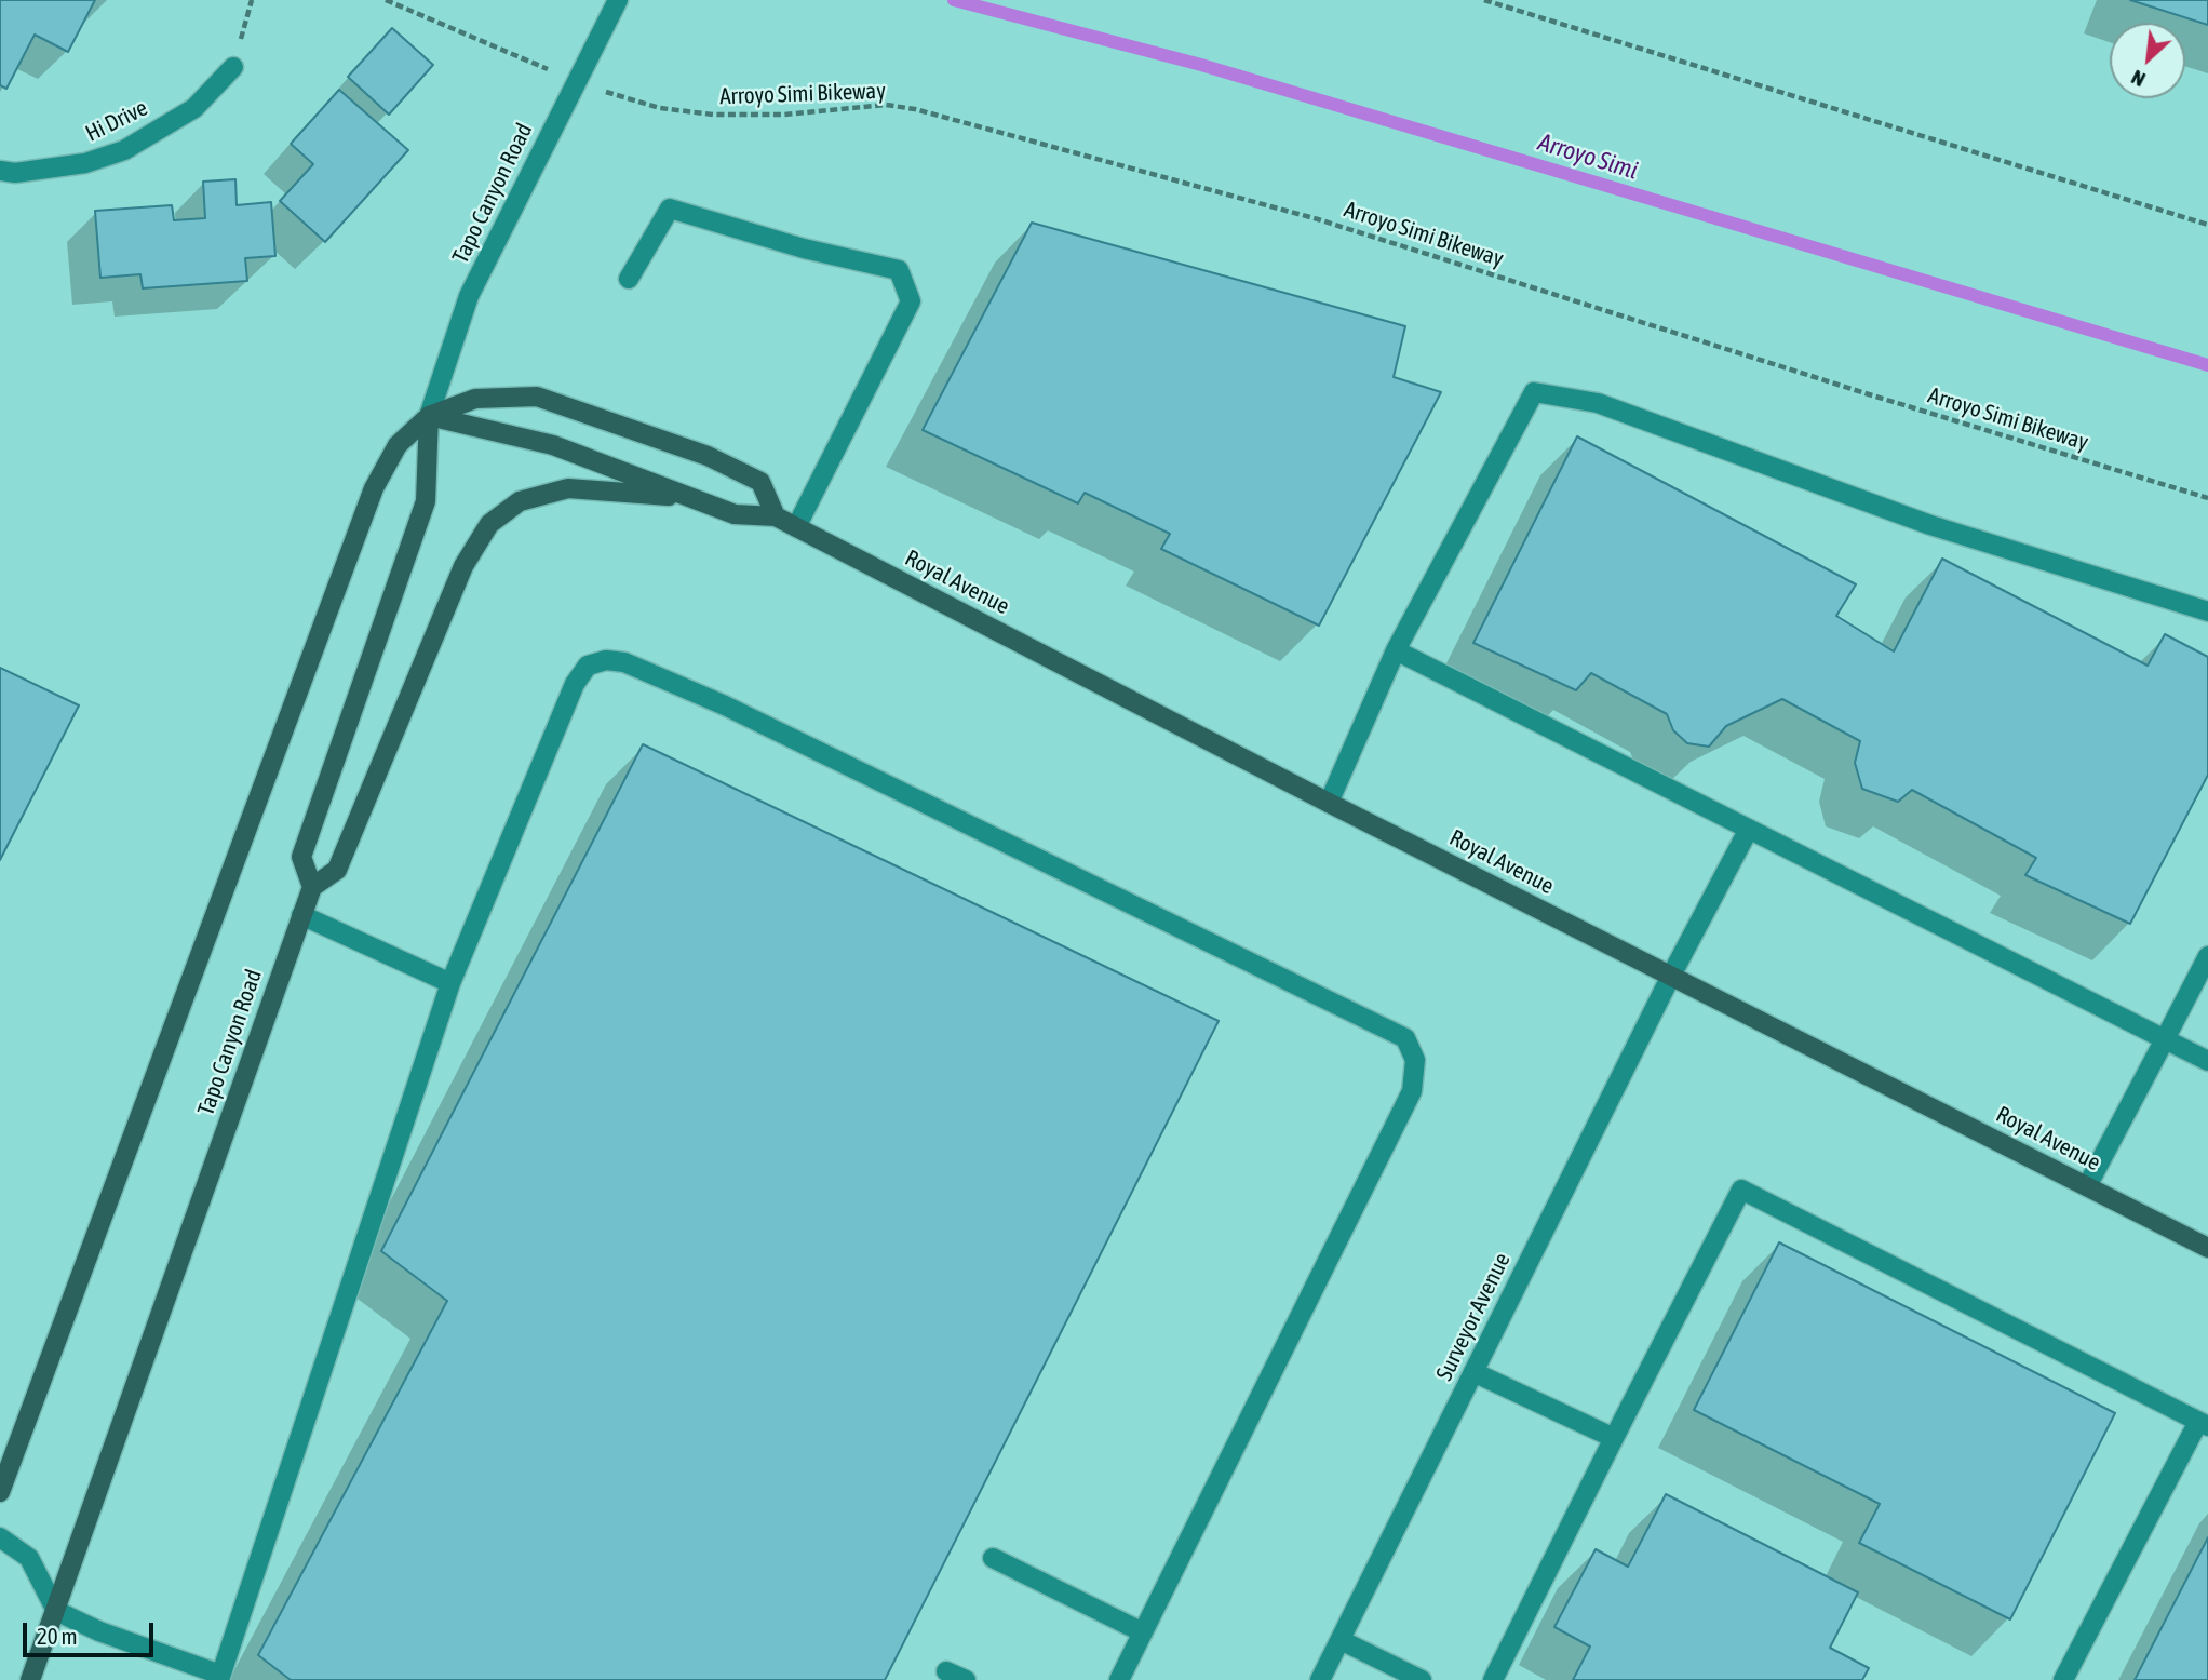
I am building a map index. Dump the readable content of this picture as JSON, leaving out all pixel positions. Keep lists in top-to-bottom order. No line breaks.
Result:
{"streets":{"main road":["Tapo Canyon Road","Royal Avenue"],"street":["Hi Drive","Surveyor Avenue"],"path":["Arroyo Simi Bikeway"]},"crossings":[["Tapo Canyon Road","Royal Avenue"],["Royal Avenue","Surveyor Avenue"]],"water":["Arroyo Simi"],"scale_bar":"20 m","north":"bottom left"}
